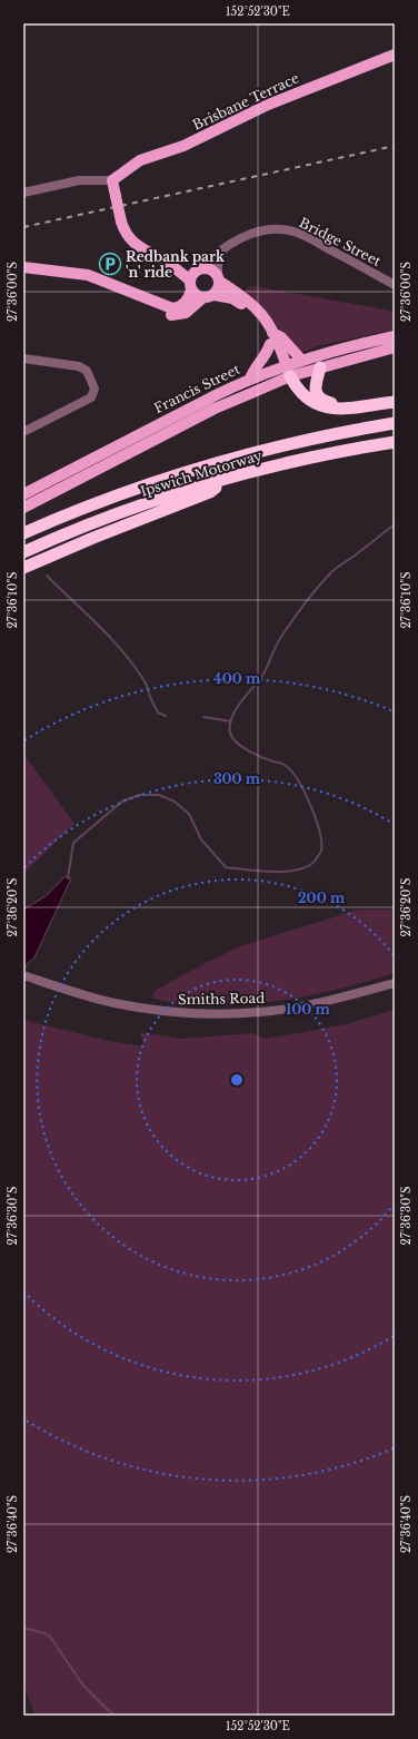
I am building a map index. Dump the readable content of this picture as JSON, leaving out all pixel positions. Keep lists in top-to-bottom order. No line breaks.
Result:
{"streets":{"highway":["Ipswich Motorway"],"main road":["Brisbane Terrace","Francis Street"],"street":["Bridge Street","Smiths Road"]},"places":{"parking":["Redbank park 'n' ride"]},"coordinates":["152°52'30\"E","27°36'00\"S","27°36'10\"S","27°36'20\"S","27°36'30\"S","27°36'40\"S"],"rings":["400 m","300 m","200 m","100 m"]}
